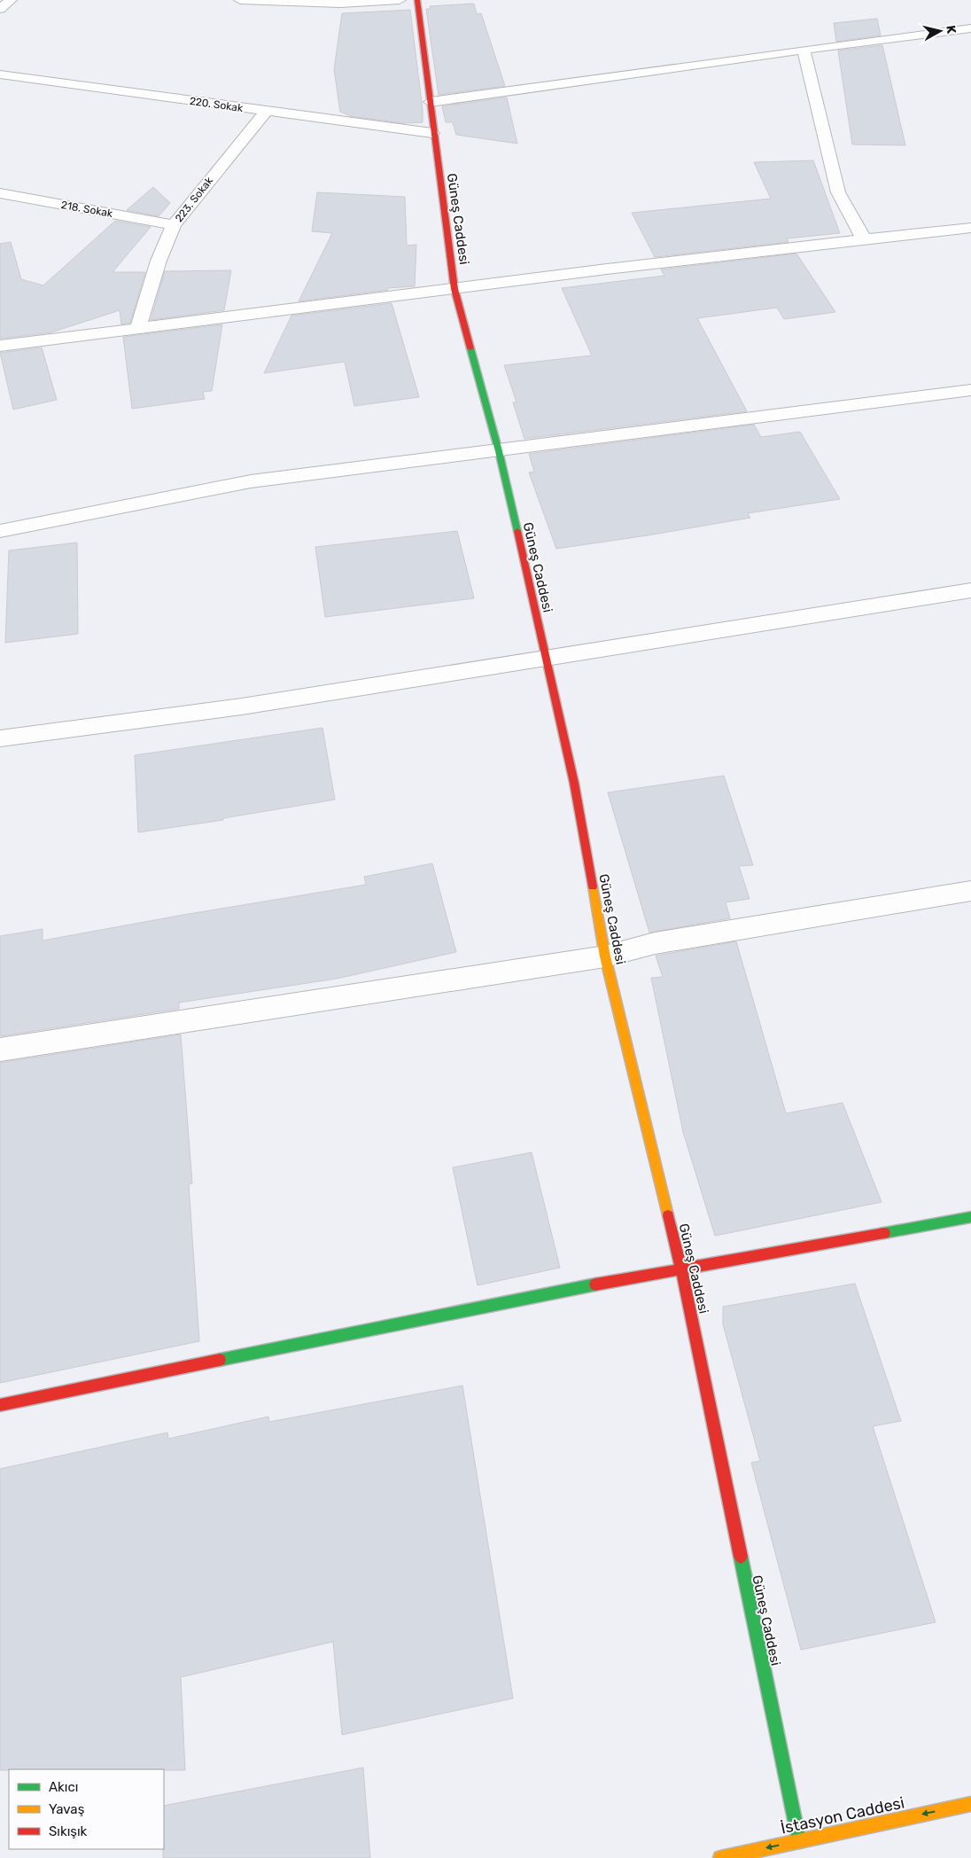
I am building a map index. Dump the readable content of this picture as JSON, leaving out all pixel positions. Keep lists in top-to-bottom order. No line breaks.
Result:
{"streets":{"street":["220. Sokak","223. Sokak","218. Sokak","Güneş Caddesi","İstasyon Caddesi"]},"crossings":[["220. Sokak","223. Sokak"],["220. Sokak","Güneş Caddesi"],["223. Sokak","218. Sokak"],["Güneş Caddesi","İstasyon Caddesi"]],"one_way":["İstasyon Caddesi"],"legend":["Akıcı","Yavaş","Sıkışık"],"north":"right"}
